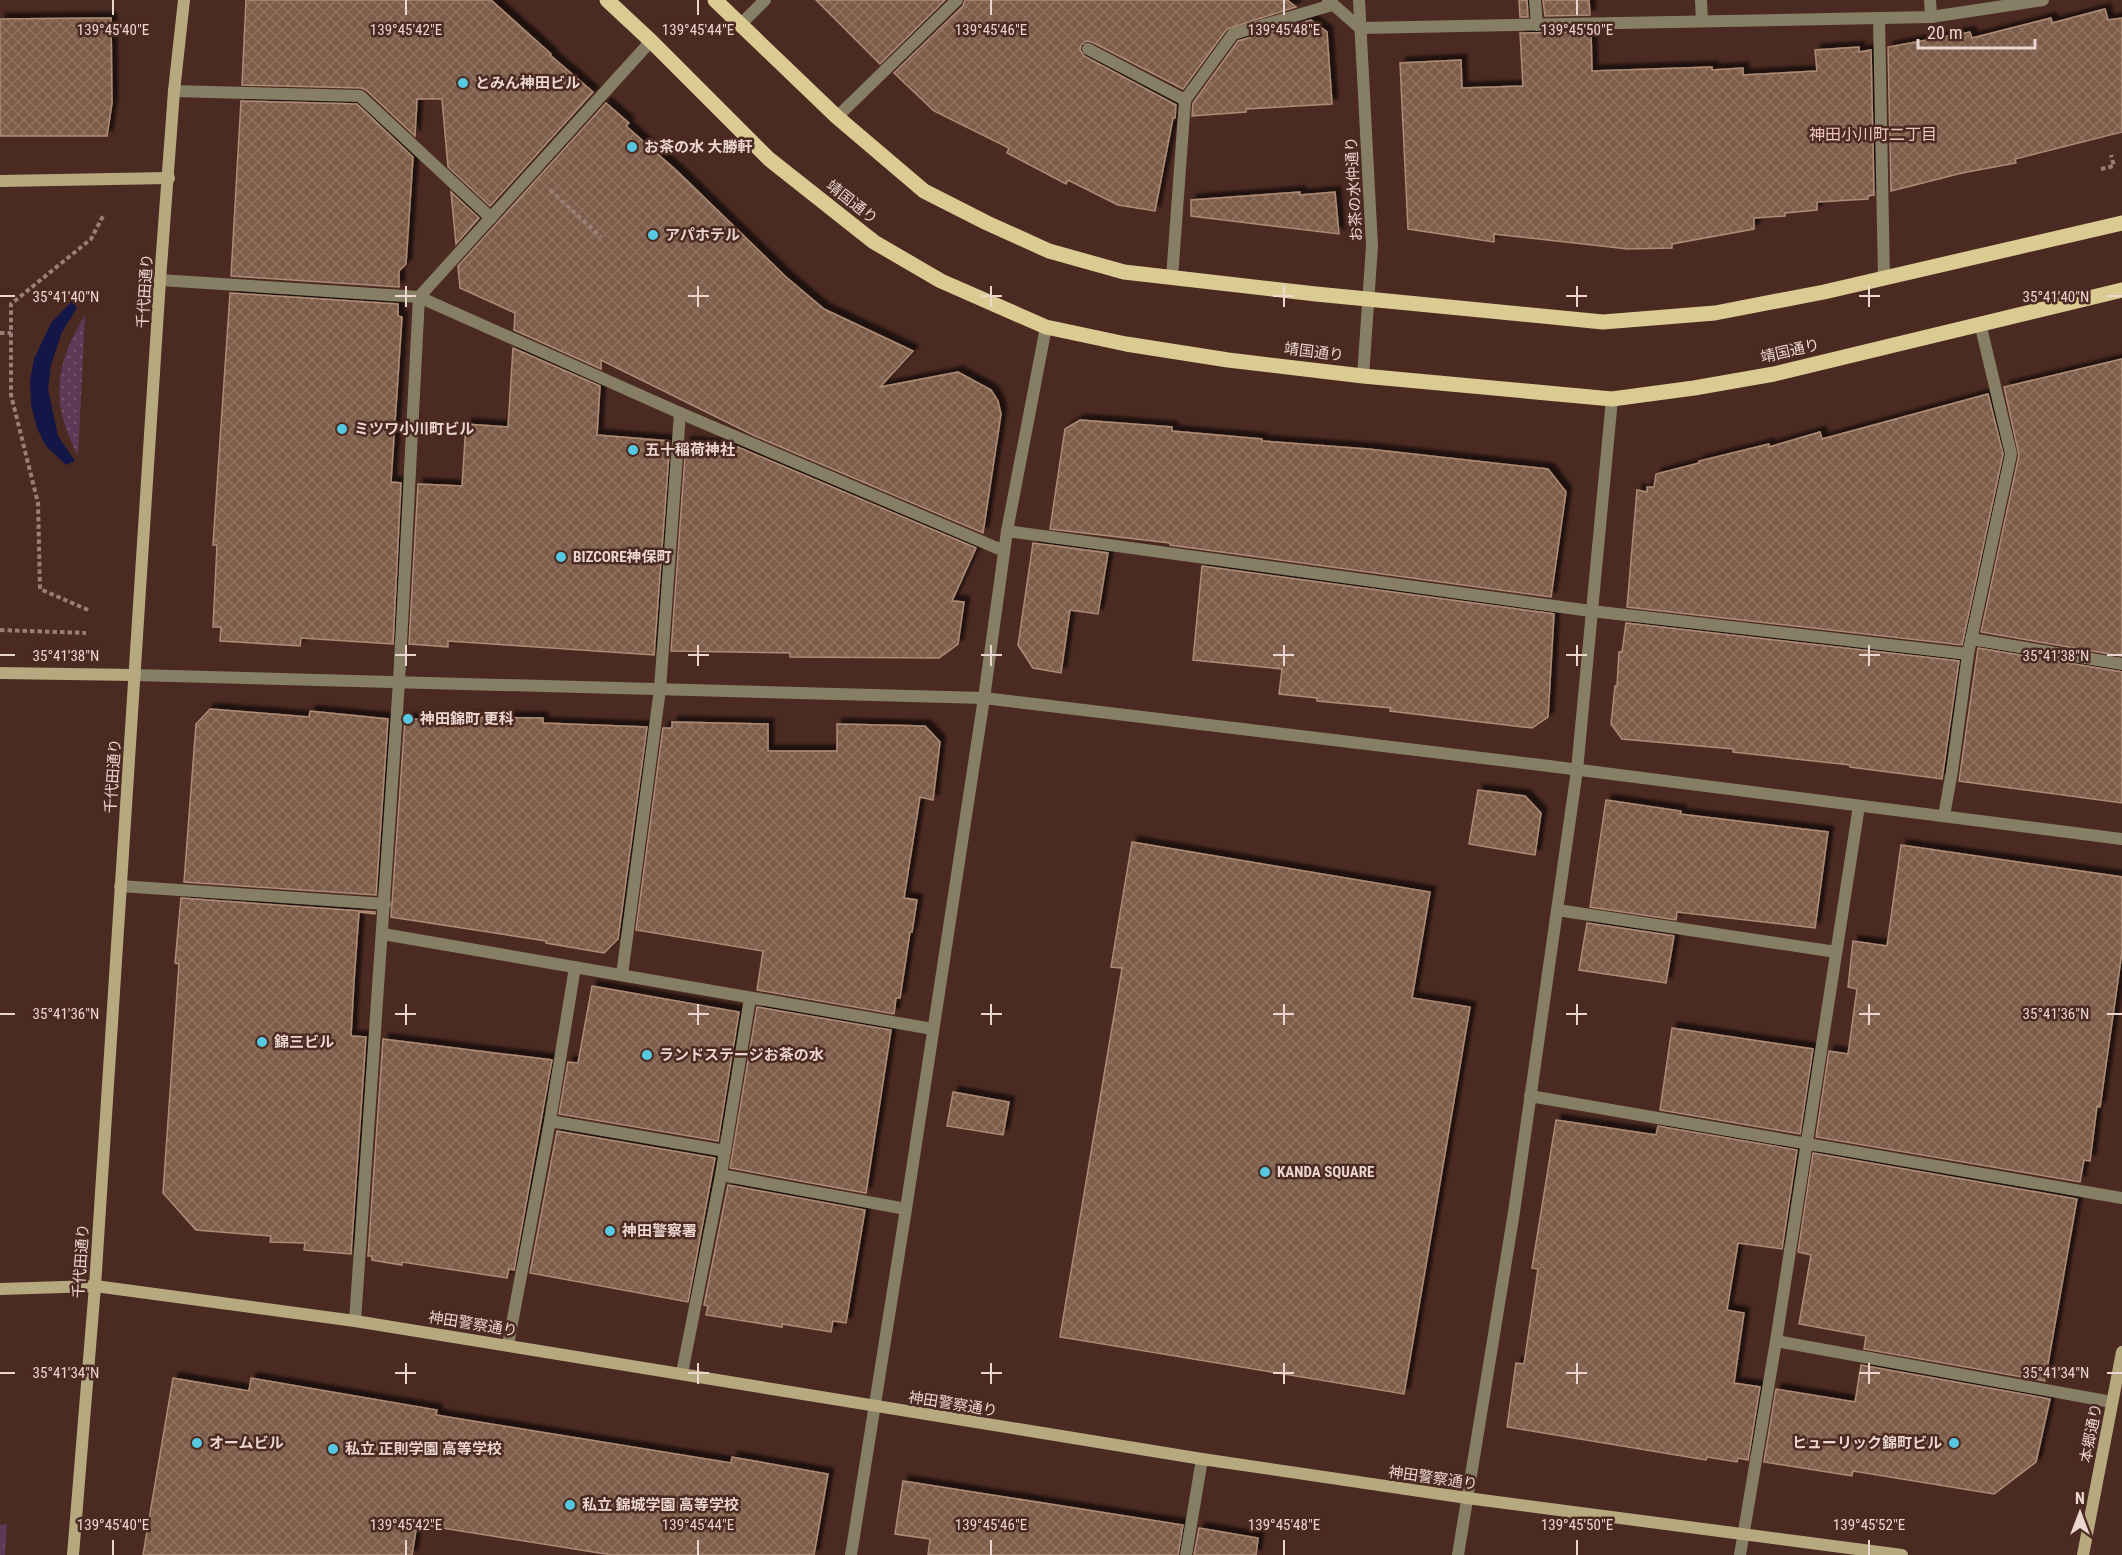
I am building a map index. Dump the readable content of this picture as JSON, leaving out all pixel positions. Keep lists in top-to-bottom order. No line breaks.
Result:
{"streets":{"main road":["靖国通り"],"street":["お茶の水仲通り","千代田通り","神田警察通り","本郷通り"]},"crossings":[["お茶の水仲通り","靖国通り"],["千代田通り","神田警察通り"]],"districts":["神田小川町二丁目"],"places":["とみん神田ビル","お茶の水 大勝軒","アパホテル","ミツワ小川町ビル","五十稲荷神社","BIZCORE神保町","神田錦町 更科","錦三ビル","ランドステージお茶の水","KANDA SQUARE","神田警察署","オームビル","ヒューリック錦町ビル","私立 正則学園 高等学校","私立 錦城学園 高等学校"],"scale_bar":"20 m","north":"top","coordinates":["139°45'40\"E","139°45'42\"E","139°45'44\"E","139°45'46\"E","139°45'48\"E","139°45'50\"E","35°41'40\"N","35°41'38\"N","35°41'36\"N","35°41'34\"N","139°45'52\"E"]}
